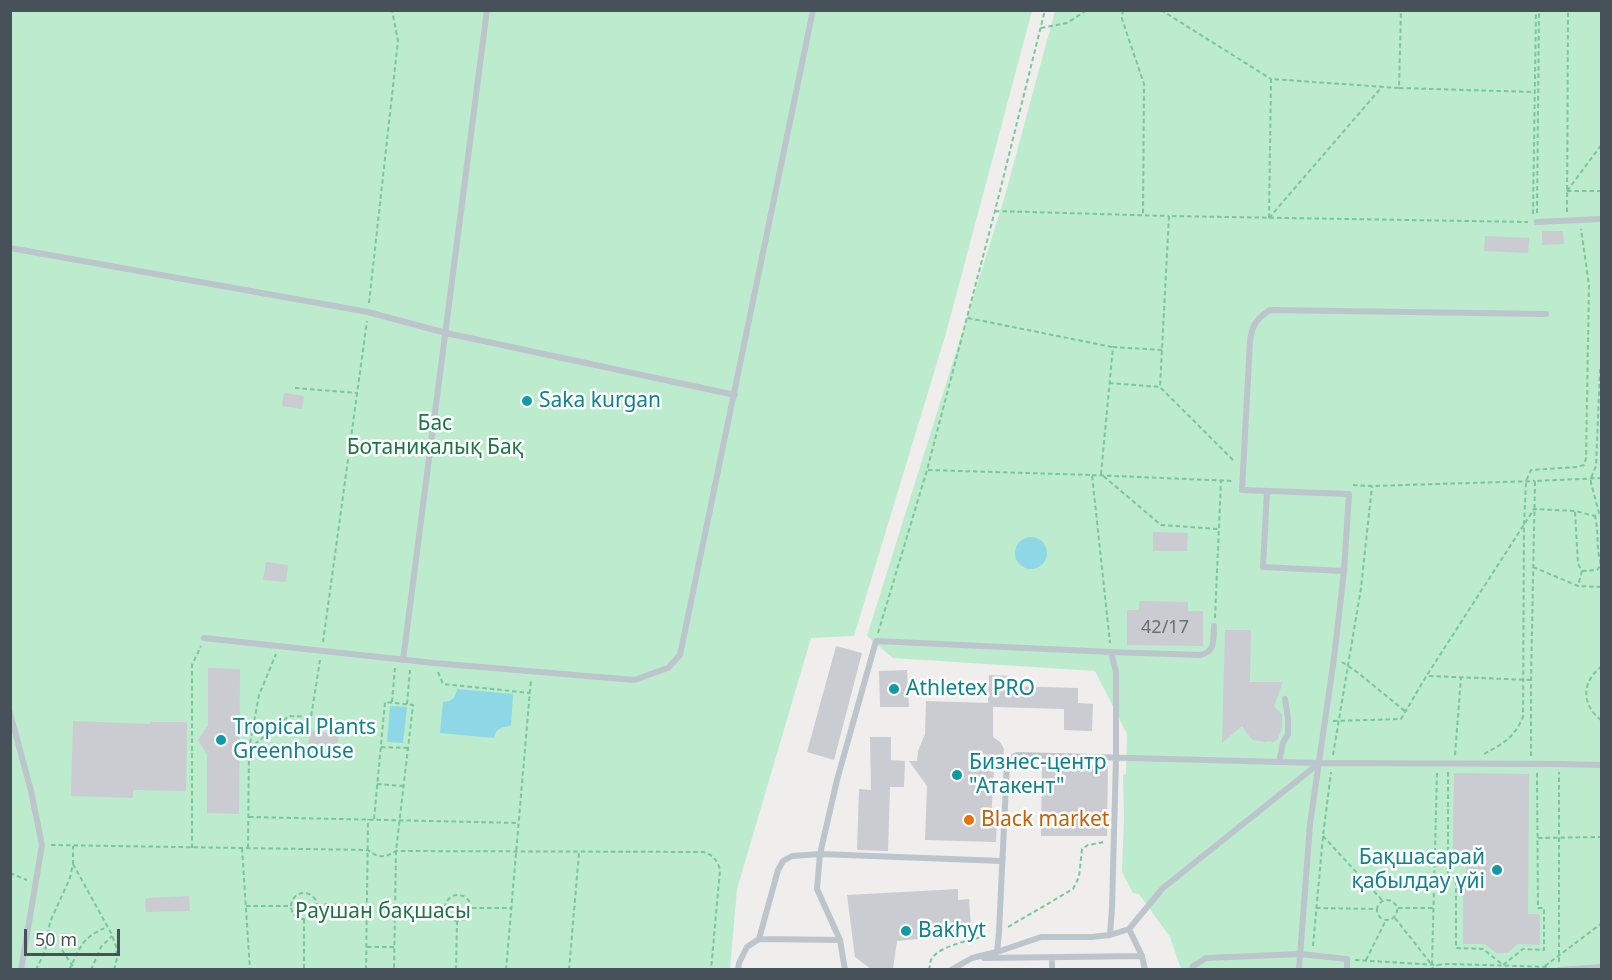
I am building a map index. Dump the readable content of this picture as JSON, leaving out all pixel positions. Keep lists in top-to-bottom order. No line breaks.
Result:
{"parks":["Бас Ботаникалық Бақ","Раушан бақшасы"],"places":["Saka kurgan","Athletex PRO","Tropical Plants Greenhouse","Бизнес-центр \"Атакент\"","Black market","Бақшасарай қабылдау үйі","Bakhyt"],"house_numbers":["42/17"],"scale_bar":"50 m"}
